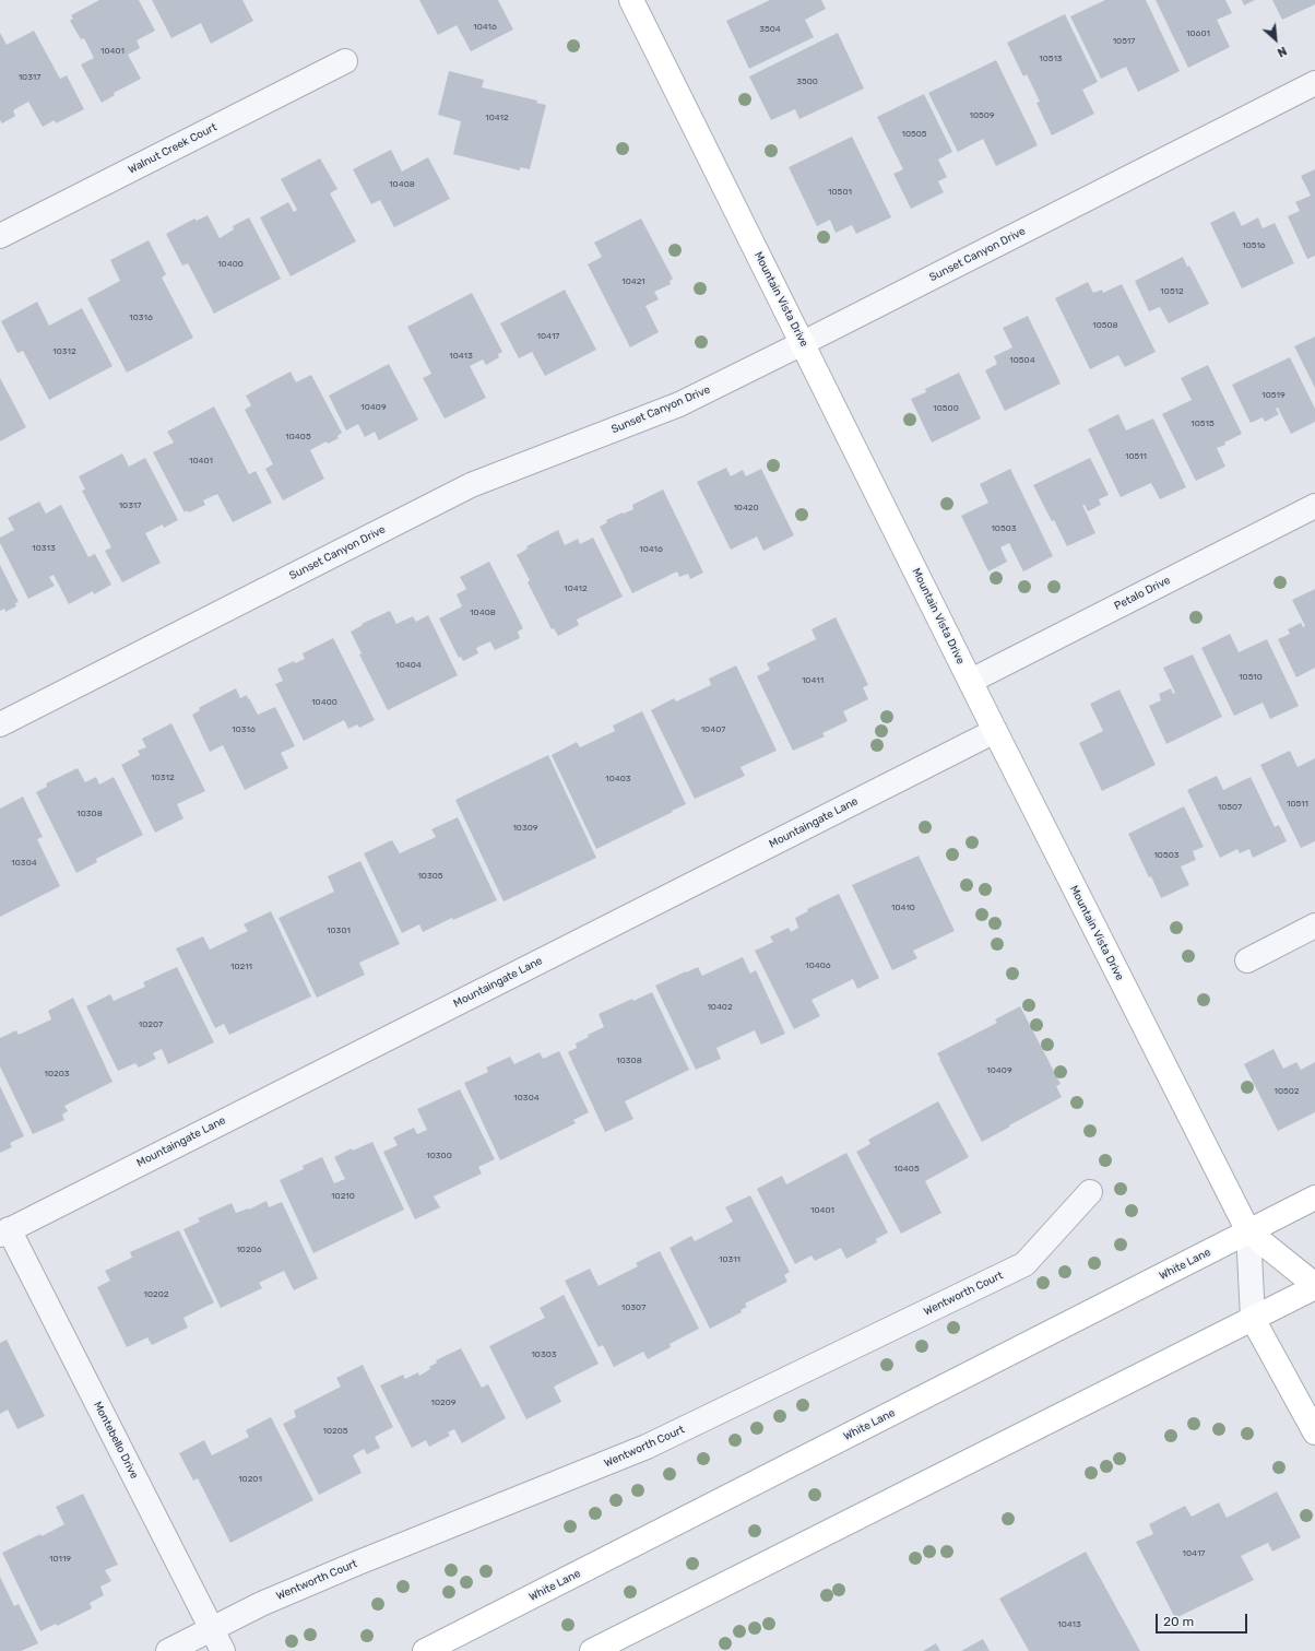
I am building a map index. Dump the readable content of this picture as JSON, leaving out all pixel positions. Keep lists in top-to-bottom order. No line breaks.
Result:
{"streets":{"main road":["Mountain Vista Drive","White Lane"],"street":["Walnut Creek Court","Sunset Canyon Drive","Petalo Drive","Mountaingate Lane","Wentworth Court","Montebello Drive"]},"crossings":[["Sunset Canyon Drive","Mountain Vista Drive"],["Mountain Vista Drive","Petalo Drive"],["Mountain Vista Drive","Mountaingate Lane"],["Mountain Vista Drive","White Lane"],["Mountaingate Lane","Montebello Drive"],["Wentworth Court","Montebello Drive"]],"house_numbers":["10416","3504","10601","10517","10401","10513","10317","3500","10509","10412","10505","10408","10501","10516","10400","10421","10512","10316","10508","10417","10312","10413","10504","10519","10409","10500","10515","10405","10511","10401","10317","10420","10503","10313","10416","10412","10408","10404","10510","10411","10400","10316","10407","10312","10403","10511","10507","10308","10309","10503","10304","10305","10410","10301","10406","10211","10402","10207","10308","10409","10203","10502","10304","10300","10405","10210","10401","10206","10311","10202","10307","10303","10209","10205","10201","10417","10119","10413"],"scale_bar":"20 m","north":"bottom right"}
